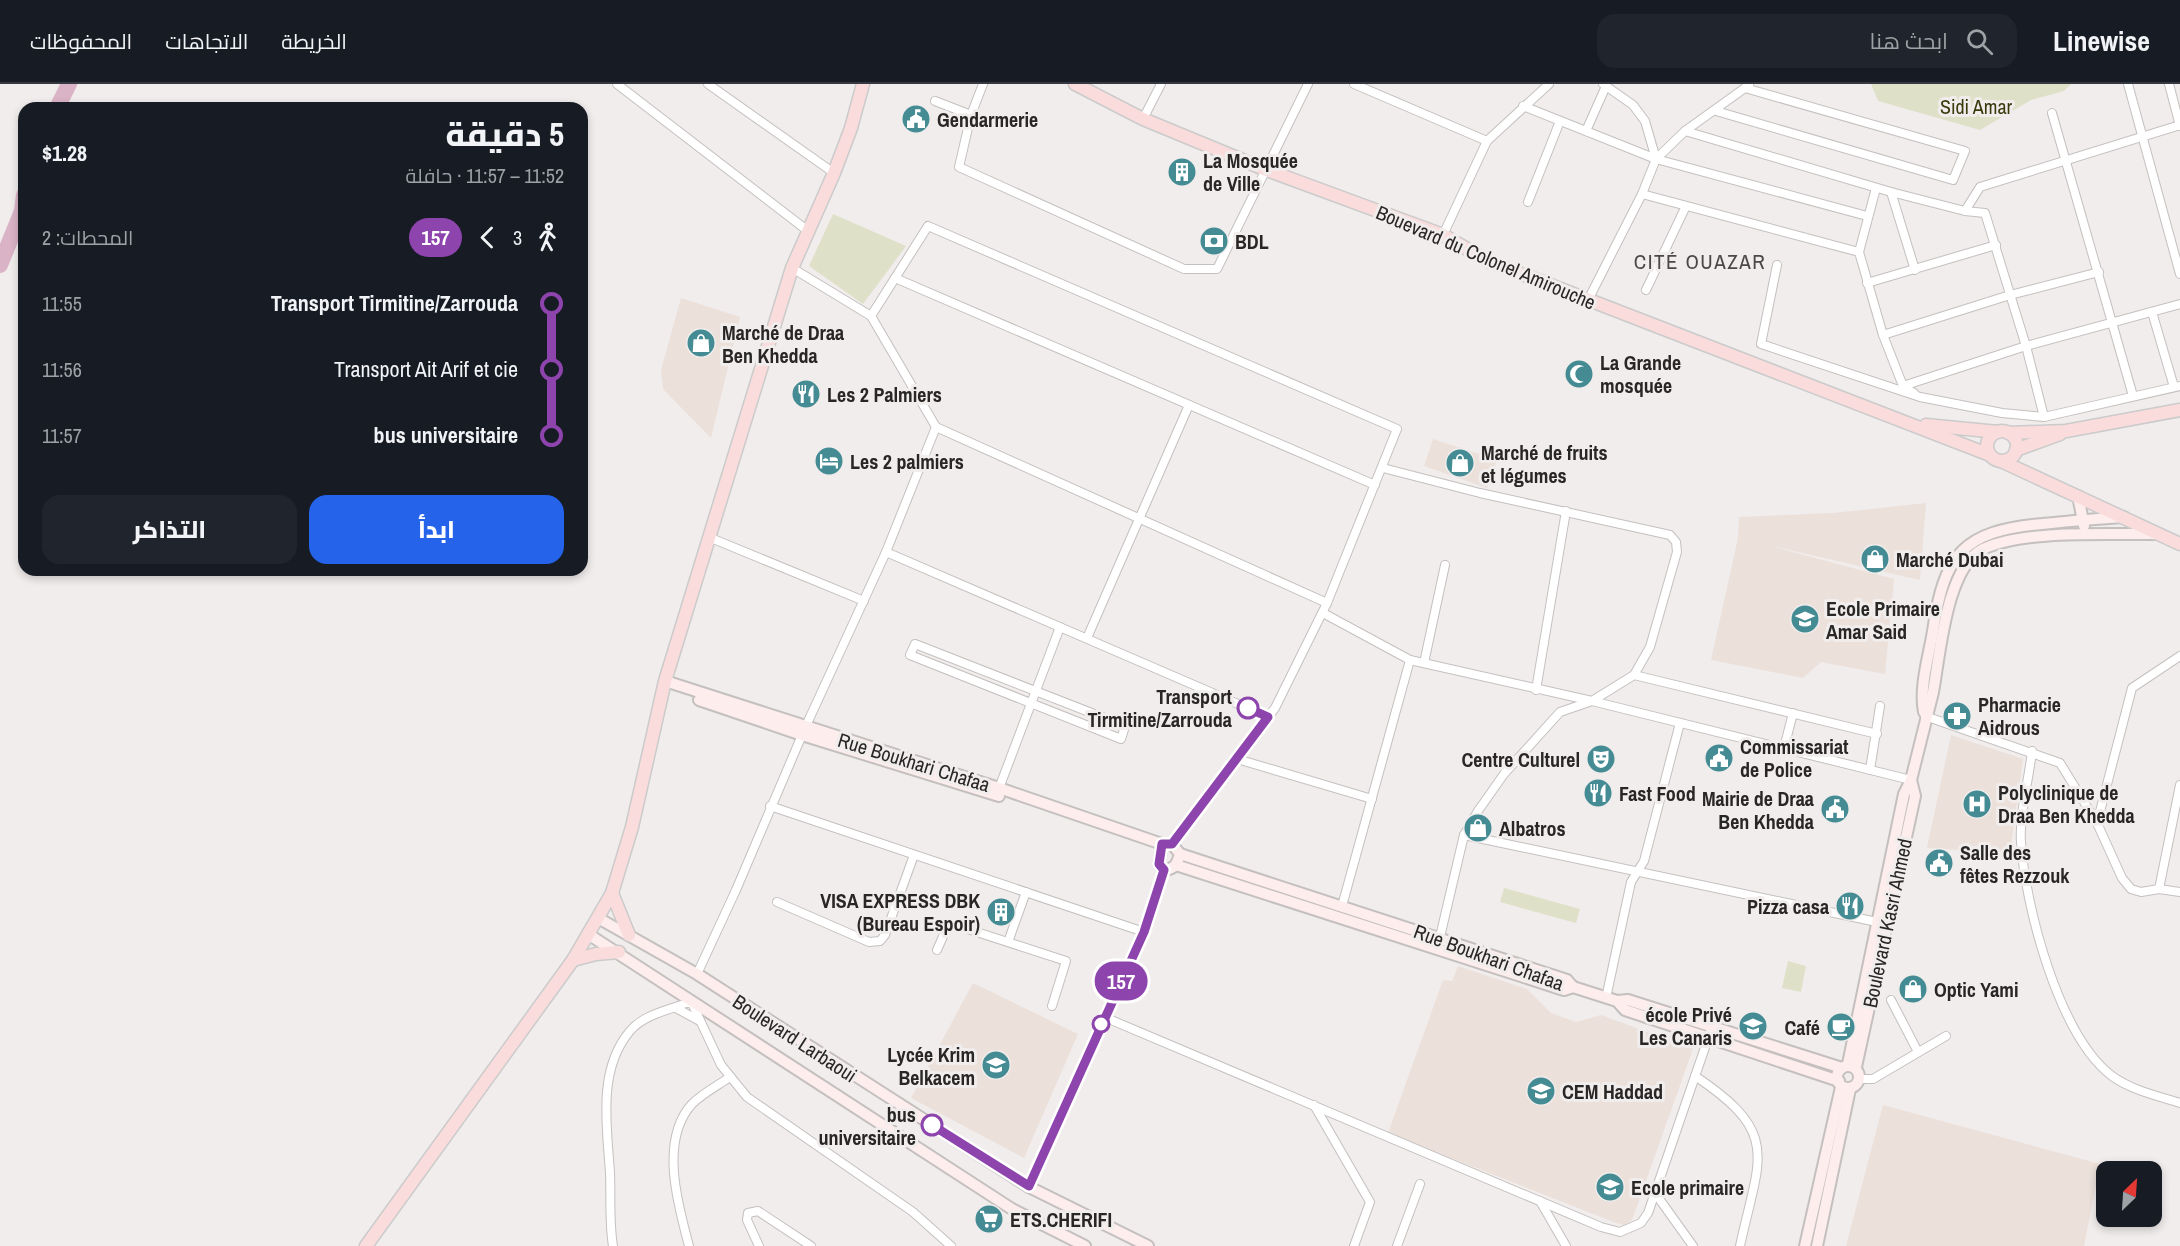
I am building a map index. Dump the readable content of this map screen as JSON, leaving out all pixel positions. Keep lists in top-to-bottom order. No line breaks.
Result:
{"streets":{"main road":["Bouevard du Colonel Amirouche","Rue Boukhari Chafaa","Boulevard Kasri Ahmed","Boulevard Larbaoui"]},"crossings":[["Bouevard du Colonel Amirouche","Boulevard Kasri Ahmed"]],"districts":["CITÉ OUAZAR"],"parks":["Sidi Amar"],"places":{"public building":["Gendarmerie","Commissariat de Police","Mairie de Draa Ben Khedda","Salle des fêtes Rezzouk"],"building":["La Mosquée de Ville","VISA EXPRESS DBK (Bureau Espoir)"],"bank":["BDL"],"shop":["Marché de Draa Ben Khedda","Marché de fruits et légumes","Marché Dubai","Albatros","Optic Yami"],"mosque":["La Grande mosquée"],"restaurant":["Les 2 Palmiers","Fast Food","Pizza casa"],"hotel":["Les 2 palmiers"],"school or university":["Ecole Primaire Amar Said","école Privé Les Canaris","Lycée Krim Belkacem","CEM Haddad","Ecole primaire"],"other":["Transport Tirmitine/Zarrouda","bus universitaire"],"pharmacy":["Pharmacie Aidrous"],"theatre":["Centre Culturel"],"hospital":["Polyclinique de Draa Ben Khedda"],"cafe":["Café"],"supermarket":["ETS.CHERIFI"]},"lines":["bus line 157"],"north":"top right","page":{"header":"Linewise","search":"ابحث هنا","nav":["الخريطة","الاتجاهات","المحفوظات"],"on_map":"157","heading":["5 دقيقة","11:52 – 11:57 · حافلة","$1.28"],"legs":["3","157","المحطات: 2"],"list":[{"name":"Transport Tirmitine/Zarrouda","value":"11:55"},{"name":"Transport Ait Arif et cie","value":"11:56"},{"name":"bus universitaire","value":"11:57"}],"buttons":["ابدأ","التذاكر"]}}
